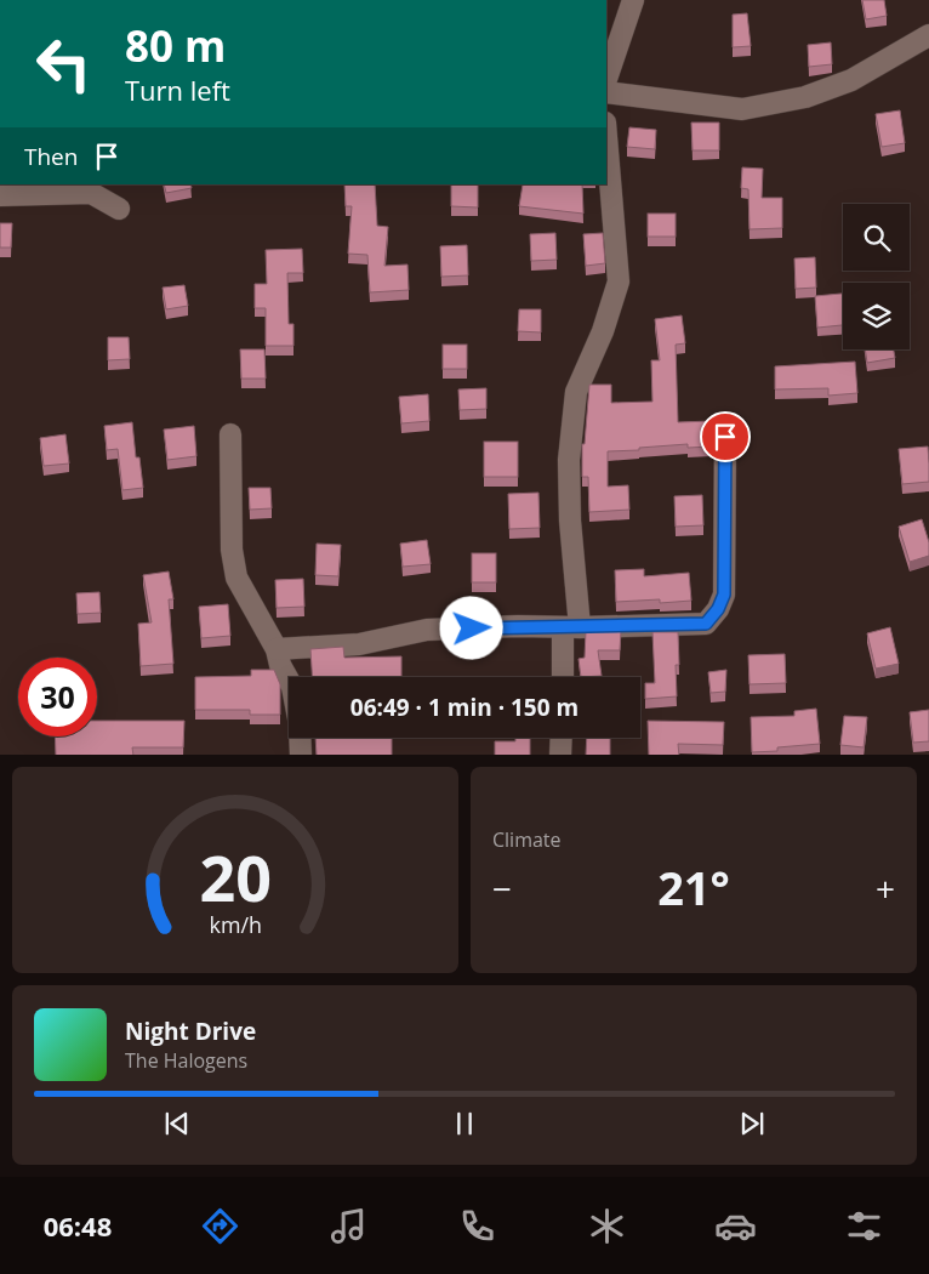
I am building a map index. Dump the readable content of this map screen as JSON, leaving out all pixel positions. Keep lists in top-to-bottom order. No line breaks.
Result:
{"page":{"turn":["80 m","Turn left"],"then":"Then","limit":"30","trip":"06:49 · 1 min · 150 m","tile":"Climate","heat":["−","21°","+"],"song":["Night Drive","The Halogens"],"tabs":"06:48","gauge":["20","km/h"]}}
